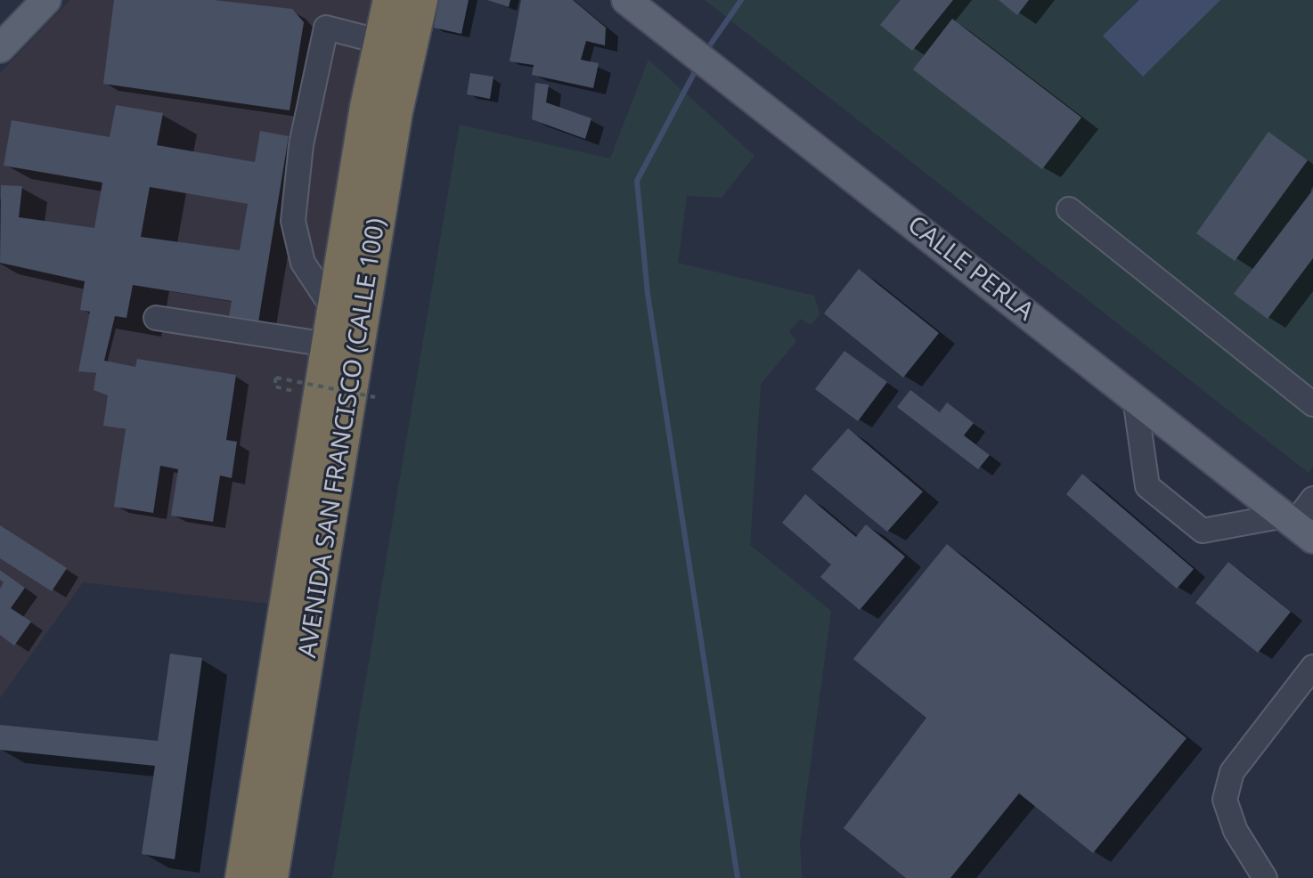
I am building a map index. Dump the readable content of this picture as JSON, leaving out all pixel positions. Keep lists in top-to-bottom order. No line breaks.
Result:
{"streets":{"highway":["AVENIDA SAN FRANCISCO (CALLE 100)"],"main road":["CALLE PERLA"]}}
